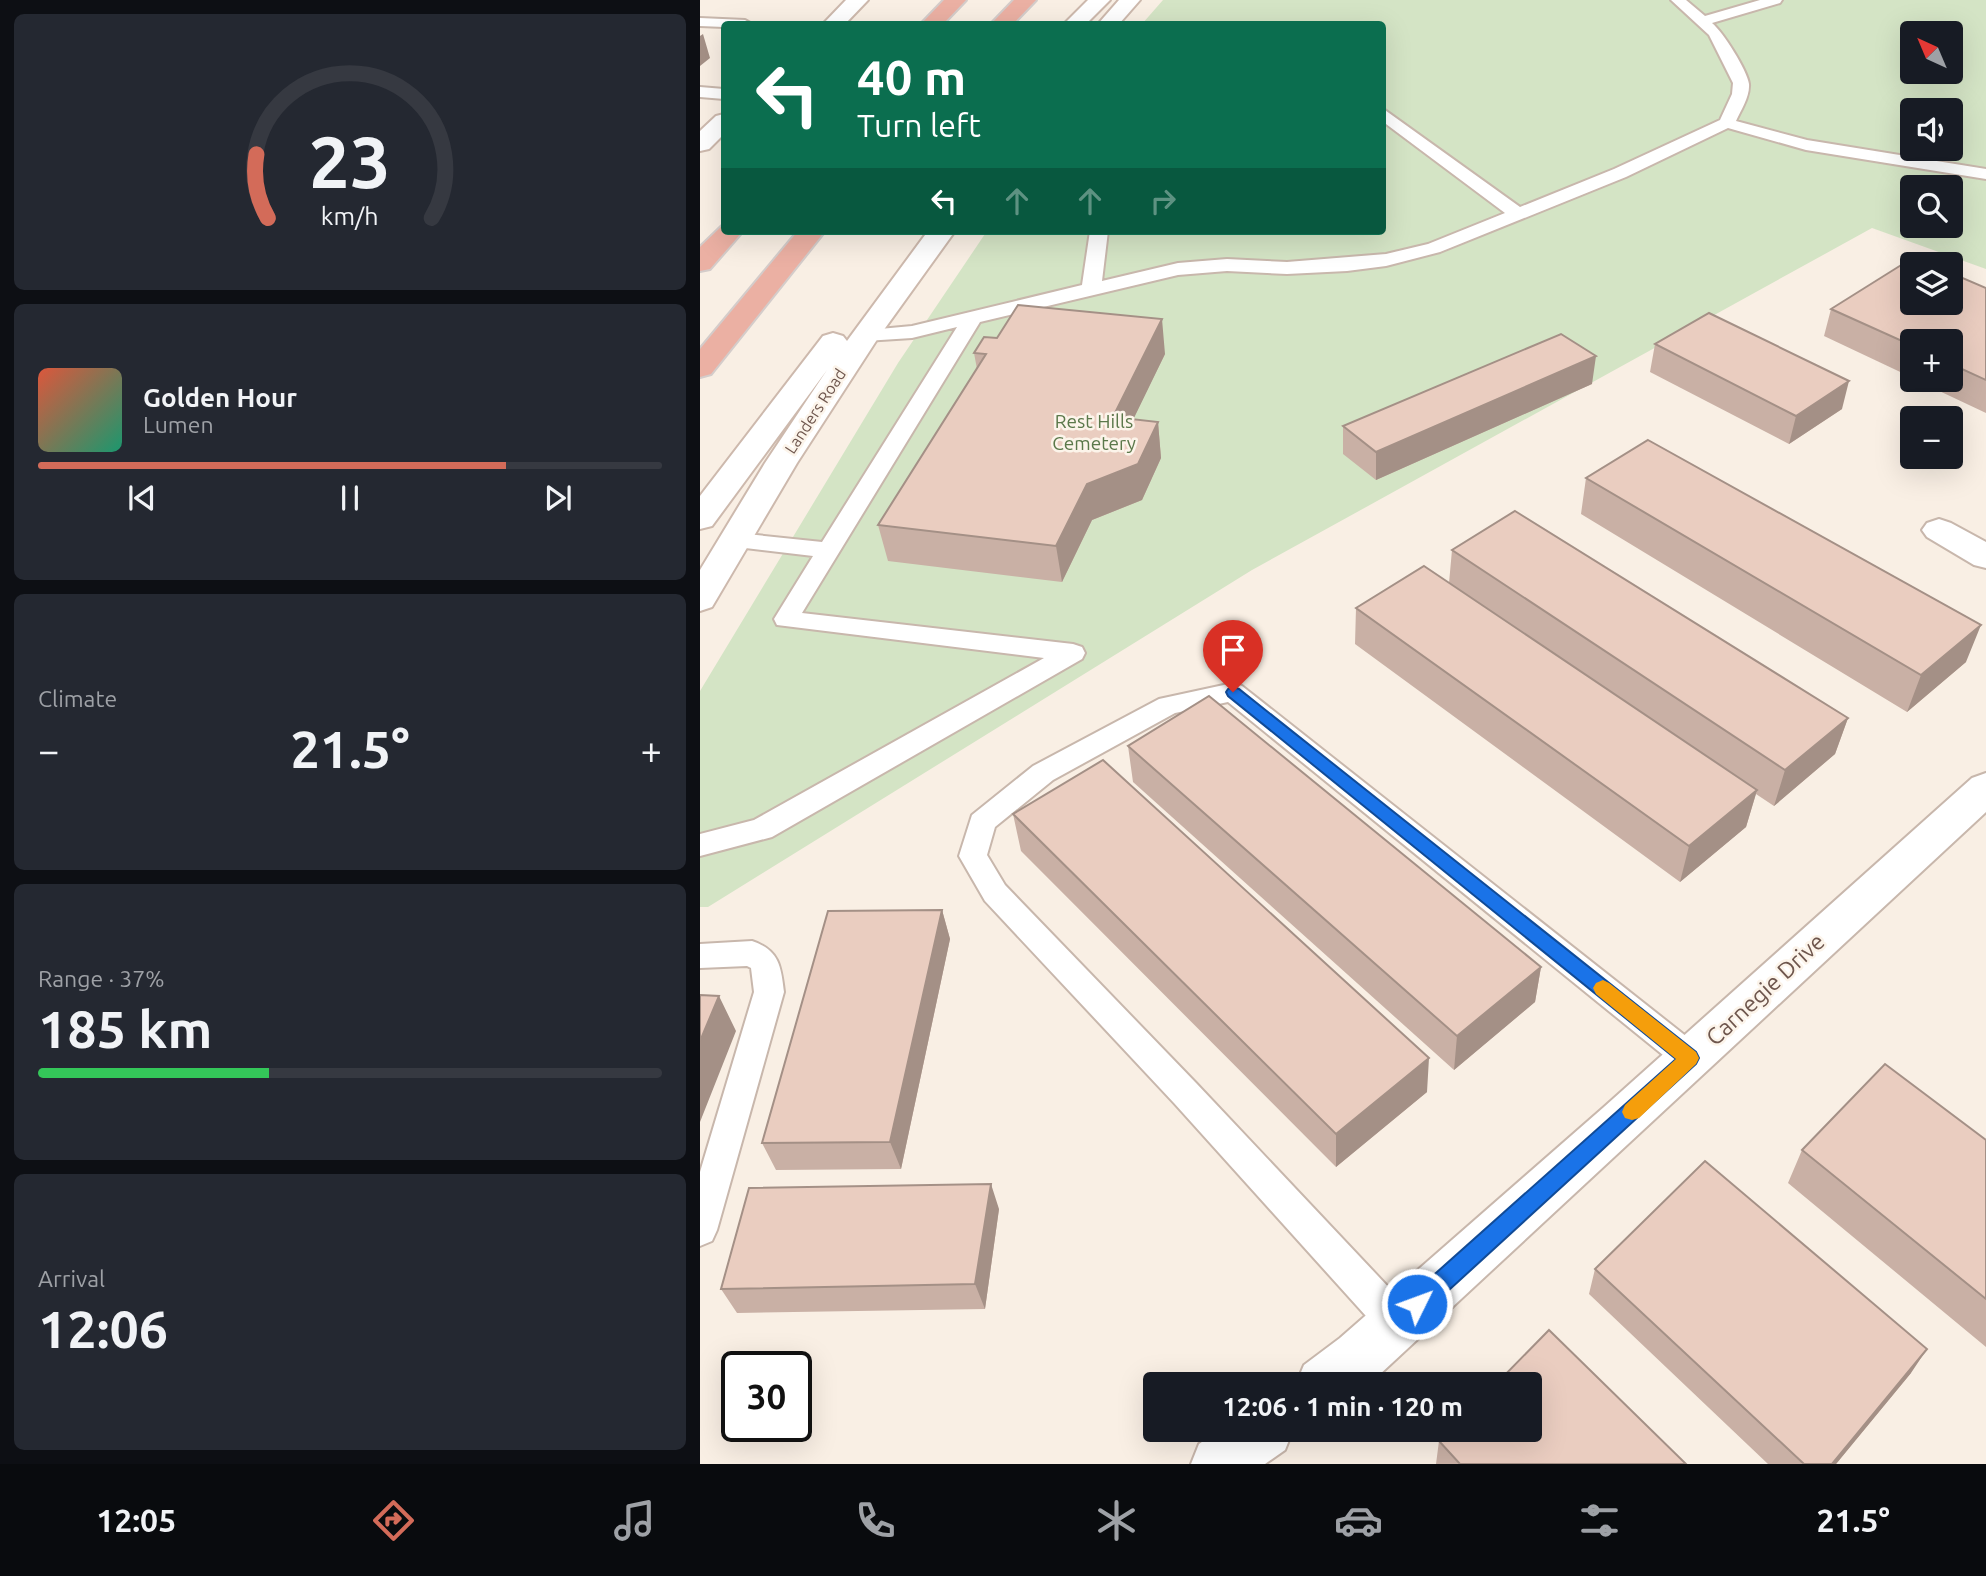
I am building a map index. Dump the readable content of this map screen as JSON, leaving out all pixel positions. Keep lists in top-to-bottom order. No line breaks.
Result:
{"streets":{"main road":["Landers Road","Carnegie Drive"]},"parks":["Rest Hills Cemetery"],"north":"top left","page":{"map_buttons":["+","−"],"turn":["40 m","Turn left"],"song":["Golden Hour","Lumen"],"tile":["Climate",["Range · 37%","185 km"],["Arrival","12:06"]],"heat":["−","21.5°","+"],"limit":"30","trip":"12:06 · 1 min · 120 m","tabs":["12:05","21.5°"],"gauge":["23","km/h"]}}
